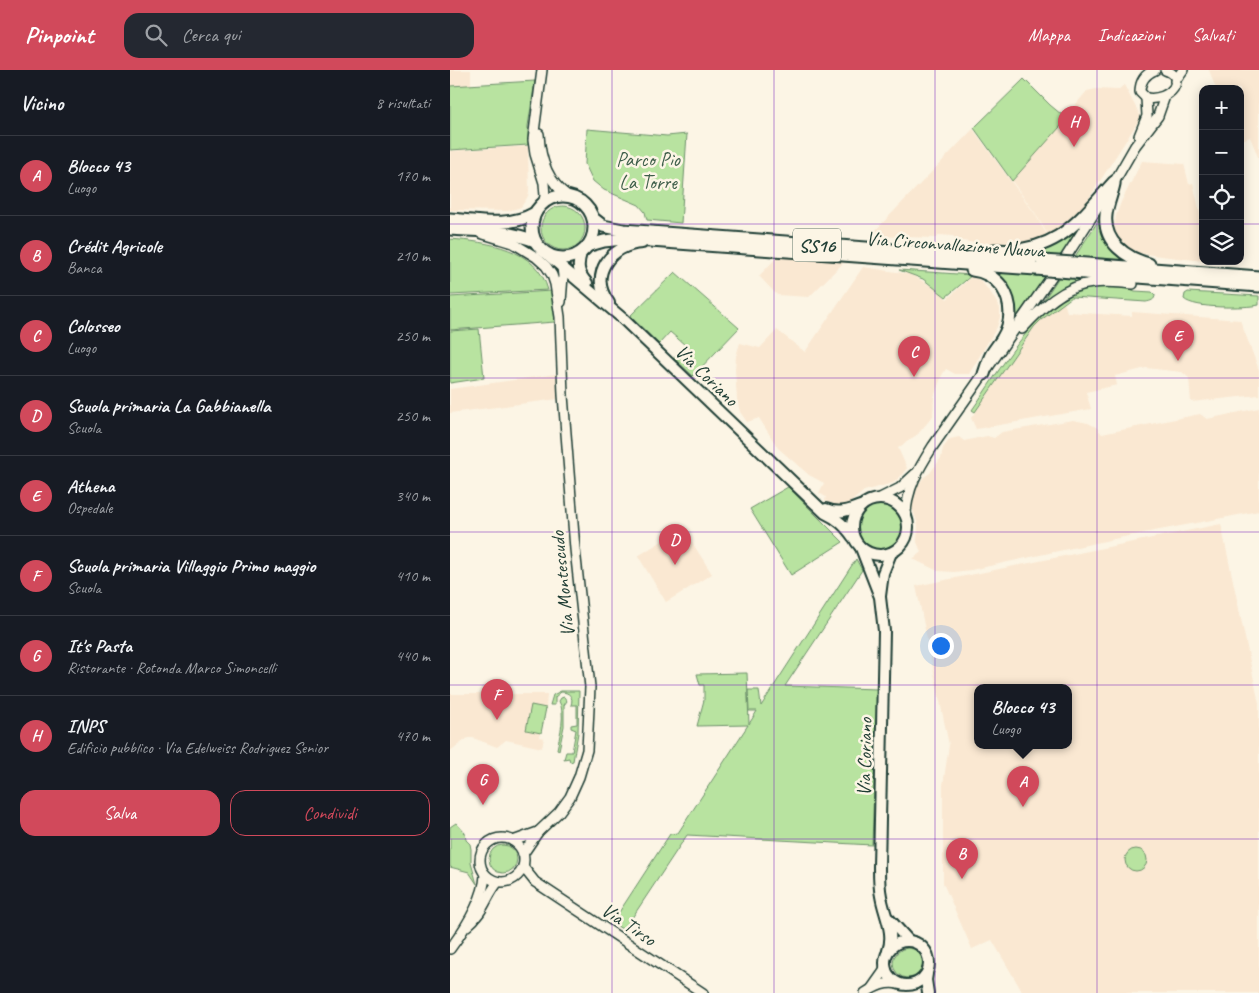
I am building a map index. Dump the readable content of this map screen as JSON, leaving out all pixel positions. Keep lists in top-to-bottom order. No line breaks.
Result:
{"streets":{"main road":["Via Circonvallazione Nuova","SS16","Via Coriano"],"street":["Via Montescudo","Via Tirso"]},"crossings":[["Via Circonvallazione Nuova","Via Coriano"],["Via Coriano","Via Montescudo"],["Via Montescudo","Via Tirso"]],"parks":["Parco Pio La Torre"],"page":{"header":"Pinpoint","search":"Cerca qui","nav":["Mappa","Indicazioni","Salvati"],"heading":["Vicino","8 risultati"],"map_buttons":["+","−"],"pins":["H","E","C","D","F","G","A","B"],"list":[{"mark":"A","name":"Blocco 43","note":"Luogo","value":"170 m"},{"mark":"B","name":"Crédit Agricole","note":"Banca","value":"210 m"},{"mark":"C","name":"Colosseo","note":"Luogo","value":"250 m"},{"mark":"D","name":"Scuola primaria La Gabbianella","note":"Scuola","value":"250 m"},{"mark":"E","name":"Athena","note":"Ospedale","value":"340 m"},{"mark":"F","name":"Scuola primaria Villaggio Primo maggio","note":"Scuola","value":"410 m"},{"mark":"G","name":"It's Pasta","note":"Ristorante · Rotonda Marco Simoncelli","value":"440 m"},{"mark":"H","name":"INPS","note":"Edificio pubblico · Via Edelweiss Rodriguez Senior","value":"470 m"}],"popup":["Blocco 43","Luogo"],"buttons":["Salva","Condividi"]}}
